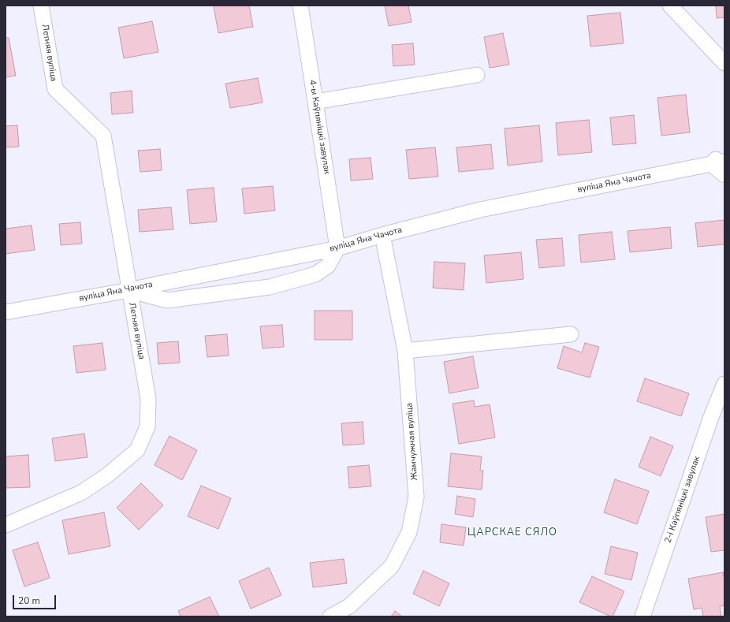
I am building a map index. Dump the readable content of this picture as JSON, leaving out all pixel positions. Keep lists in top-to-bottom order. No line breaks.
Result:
{"streets":{"street":["Летняя вуліца","4-ы Каўпяніцкі завулак","вуліца Яна Чачота","Жамчужная вуліца","2-і Каўпяніцкі завулак"]},"crossings":[["Летняя вуліца","вуліца Яна Чачота"],["4-ы Каўпяніцкі завулак","вуліца Яна Чачота"],["вуліца Яна Чачота","Жамчужная вуліца"]],"districts":["ЦАРСКАЕ СЯЛО"],"scale_bar":"20 m"}
